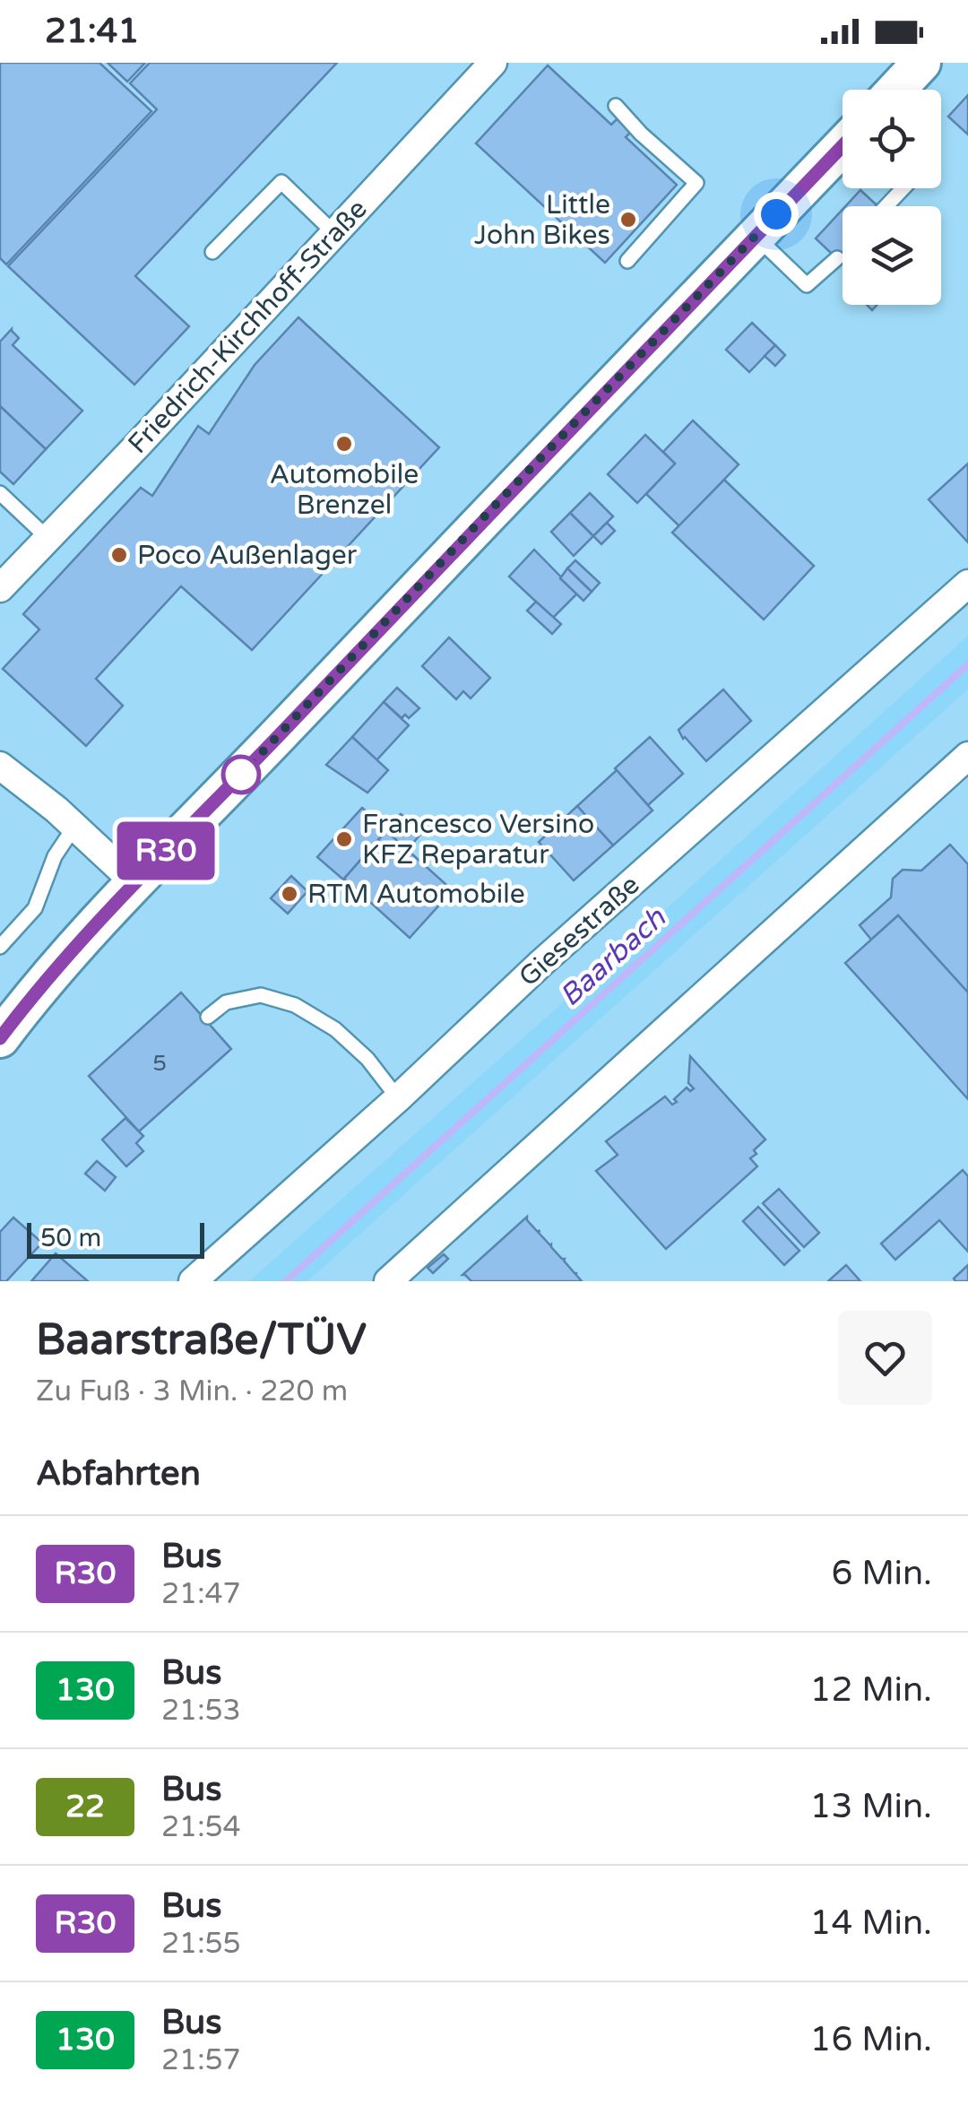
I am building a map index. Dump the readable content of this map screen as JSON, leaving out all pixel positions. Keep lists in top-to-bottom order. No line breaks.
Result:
{"streets":{"street":["Friedrich-Kirchhoff-Straße","Giesestraße"]},"water":["Baarbach"],"places":["Little John Bikes","Automobile Brenzel","Poco Außenlager","Francesco Versino KFZ Reparatur","RTM Automobile"],"lines":["bus line R30"],"house_numbers":["5"],"scale_bar":"50 m","page":{"status":"21:41","on_map":"R30","scale":"50 m","heading":[["Baarstraße/TÜV","Zu Fuß · 3 Min. · 220 m"],"Abfahrten"],"list":[{"mark":"R30","name":"Bus","note":"21:47","value":"6 Min."},{"mark":"130","name":"Bus","note":"21:53","value":"12 Min."},{"mark":"22","name":"Bus","note":"21:54","value":"13 Min."},{"mark":"R30","name":"Bus","note":"21:55","value":"14 Min."},{"mark":"130","name":"Bus","note":"21:57","value":"16 Min."}]}}
